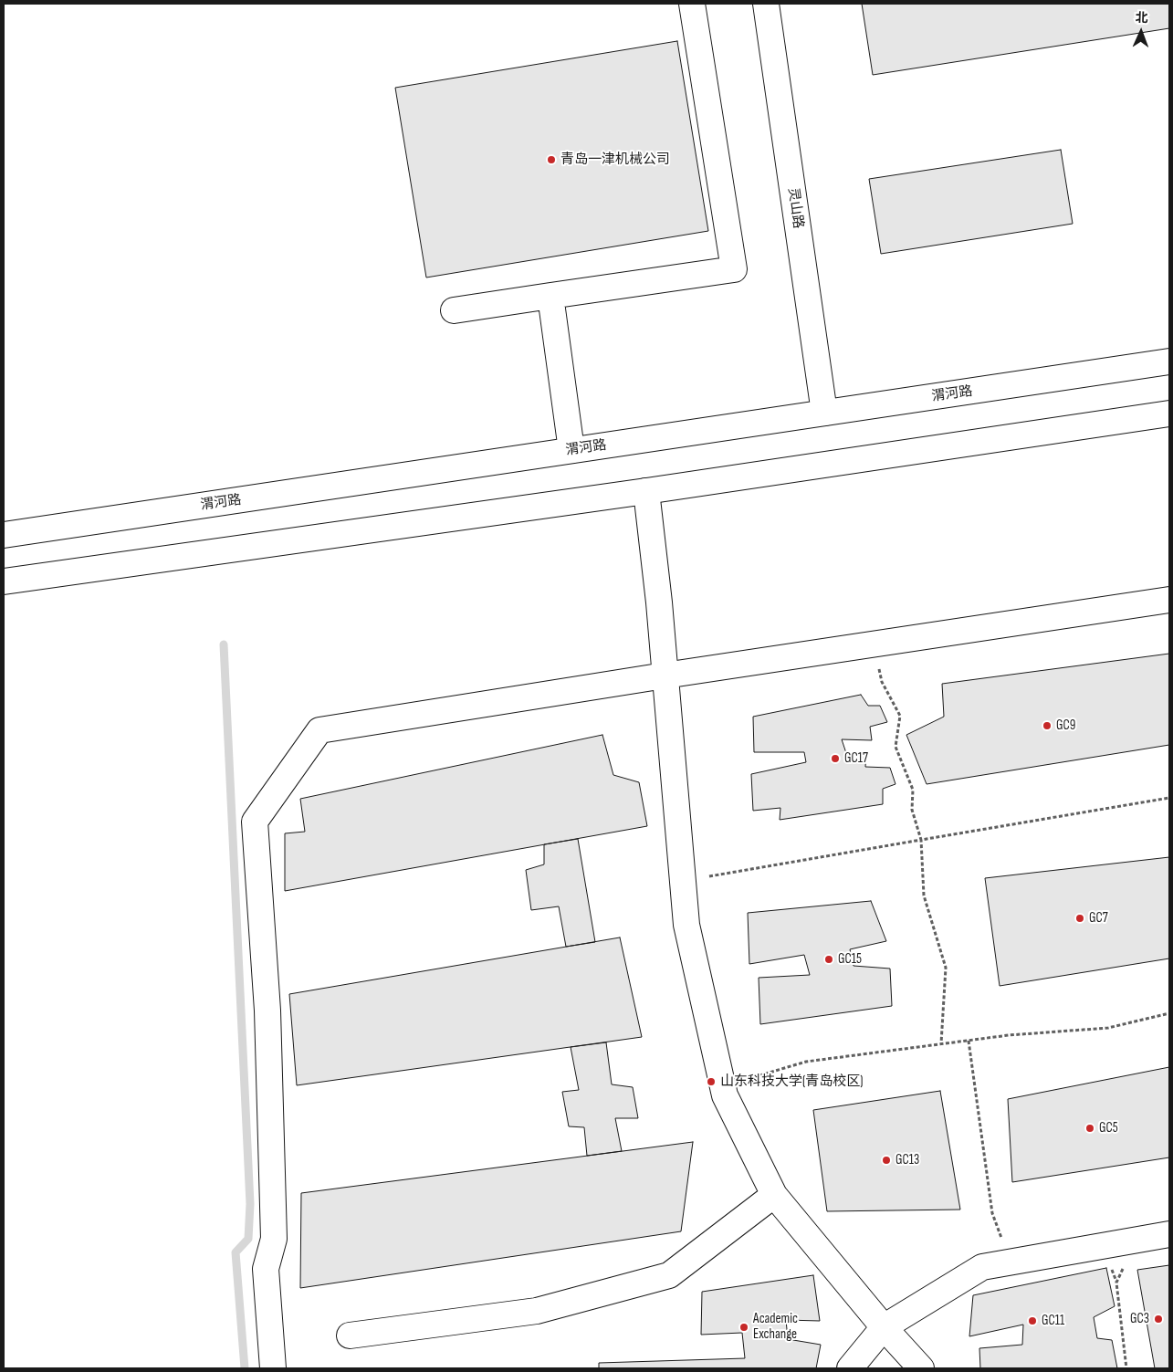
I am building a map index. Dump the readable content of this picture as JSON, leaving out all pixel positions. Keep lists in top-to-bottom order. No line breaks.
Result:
{"streets":{"main road":["灵山路","渭河路"]},"crossings":[["灵山路","渭河路"]],"places":["青岛一津机械公司","GC9","GC17","GC7","GC15","山东科技大学(青岛校区)","GC5","GC13","GC3","GC11","Academic Exchange"],"north":"top"}
